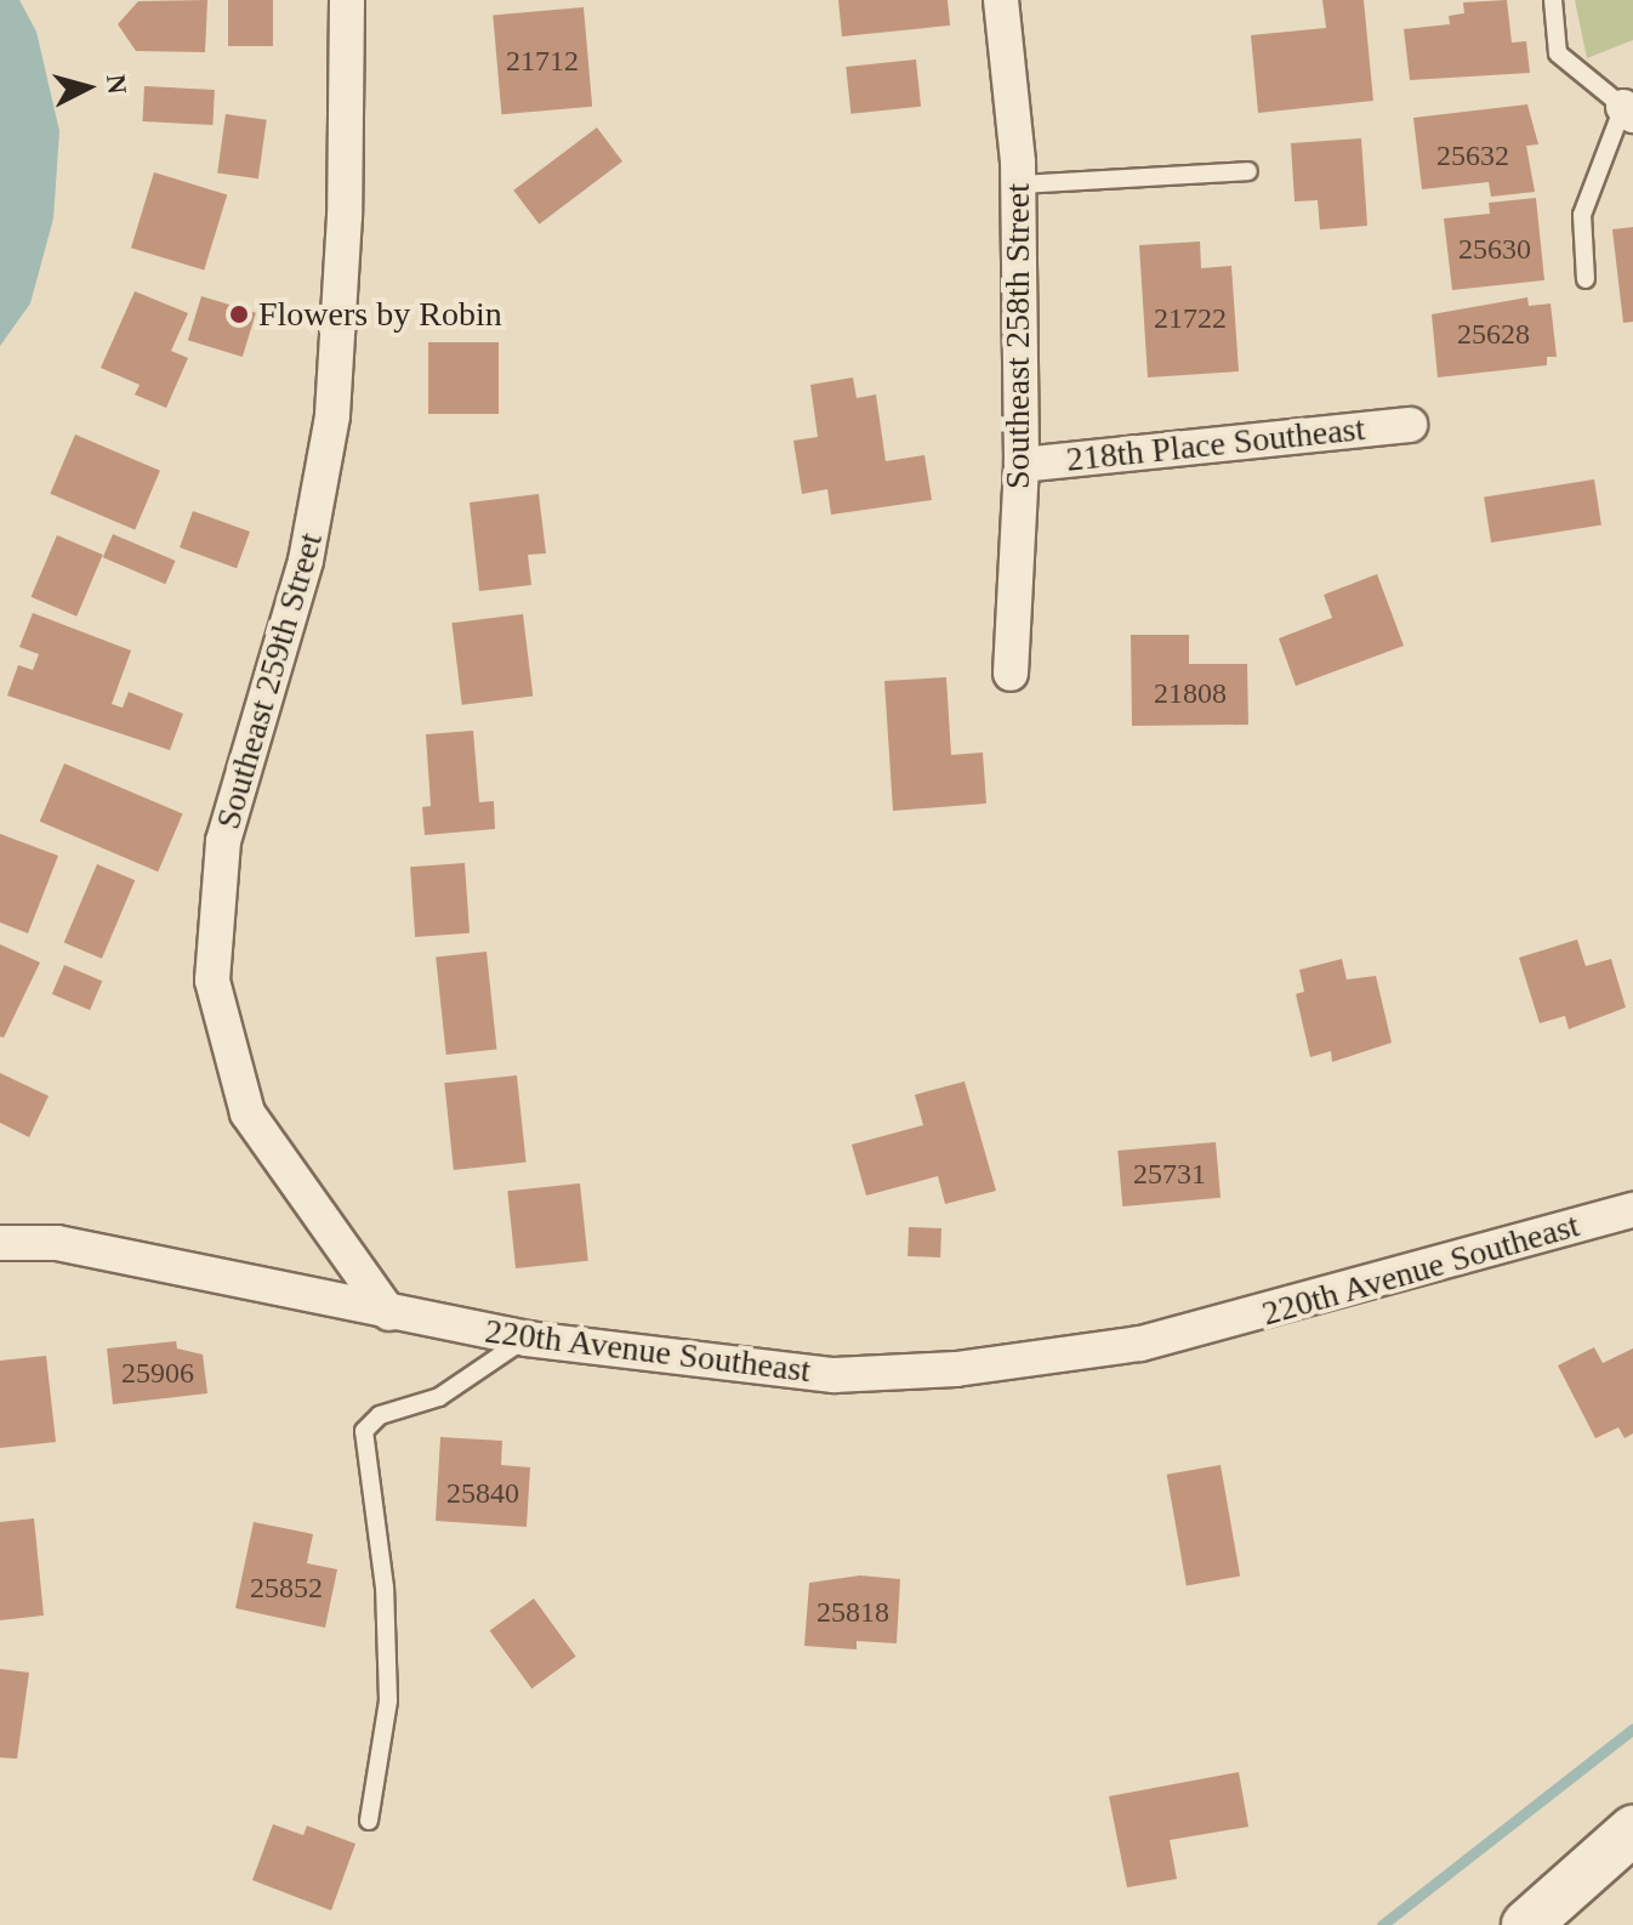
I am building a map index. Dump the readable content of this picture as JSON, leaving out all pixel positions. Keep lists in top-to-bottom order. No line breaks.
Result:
{"streets":{"street":["Southeast 258th Street","218th Place Southeast","Southeast 259th Street","220th Avenue Southeast"]},"crossings":[["Southeast 258th Street","218th Place Southeast"],["Southeast 259th Street","220th Avenue Southeast"]],"places":["Flowers by Robin"],"house_numbers":["21712","25632","25630","21722","25628","21808","25731","25906","25840","25852","25818"],"north":"right"}
